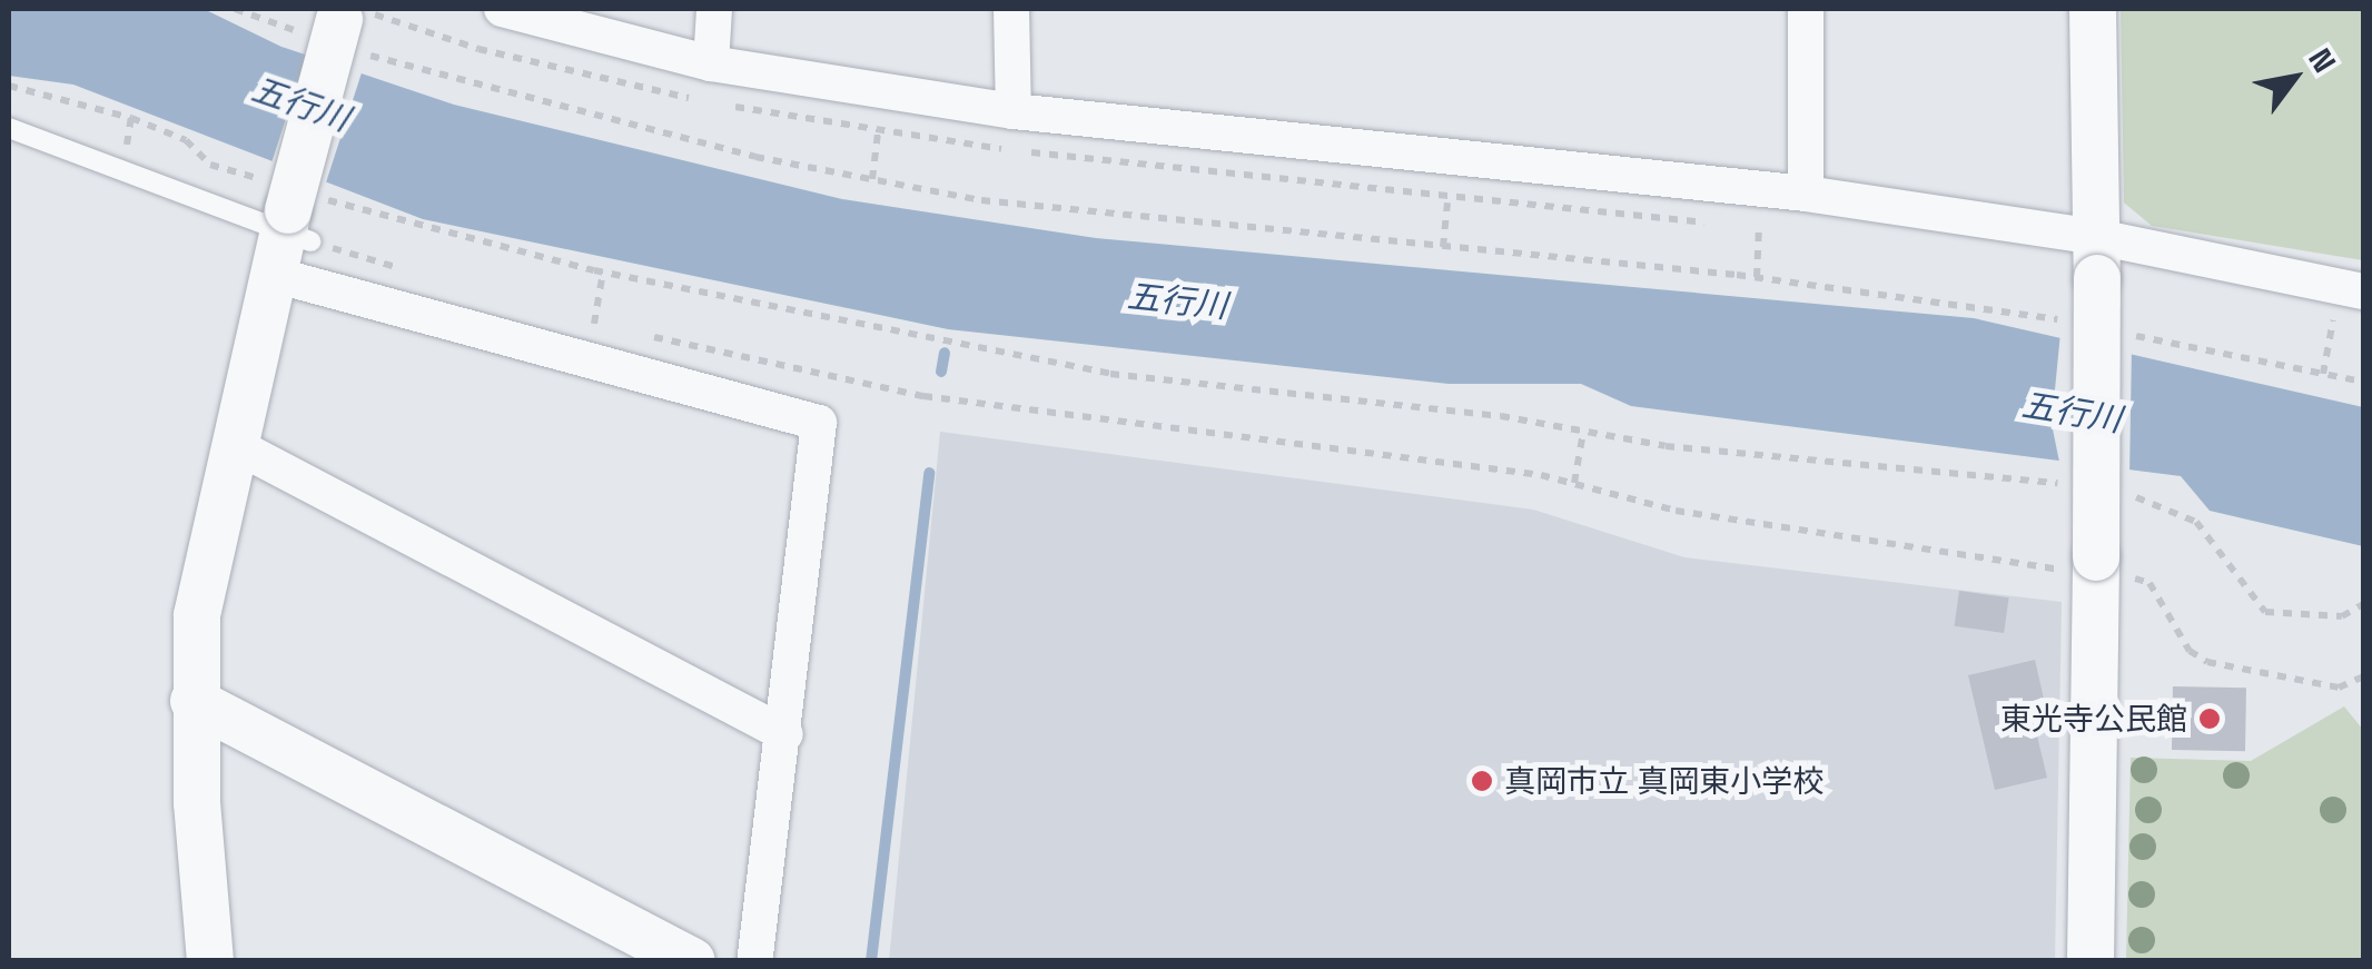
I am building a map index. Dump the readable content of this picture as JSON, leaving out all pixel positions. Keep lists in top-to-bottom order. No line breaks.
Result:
{"water":["五行川"],"places":["東光寺公民館","真岡市立 真岡東小学校"],"north":"top right"}
